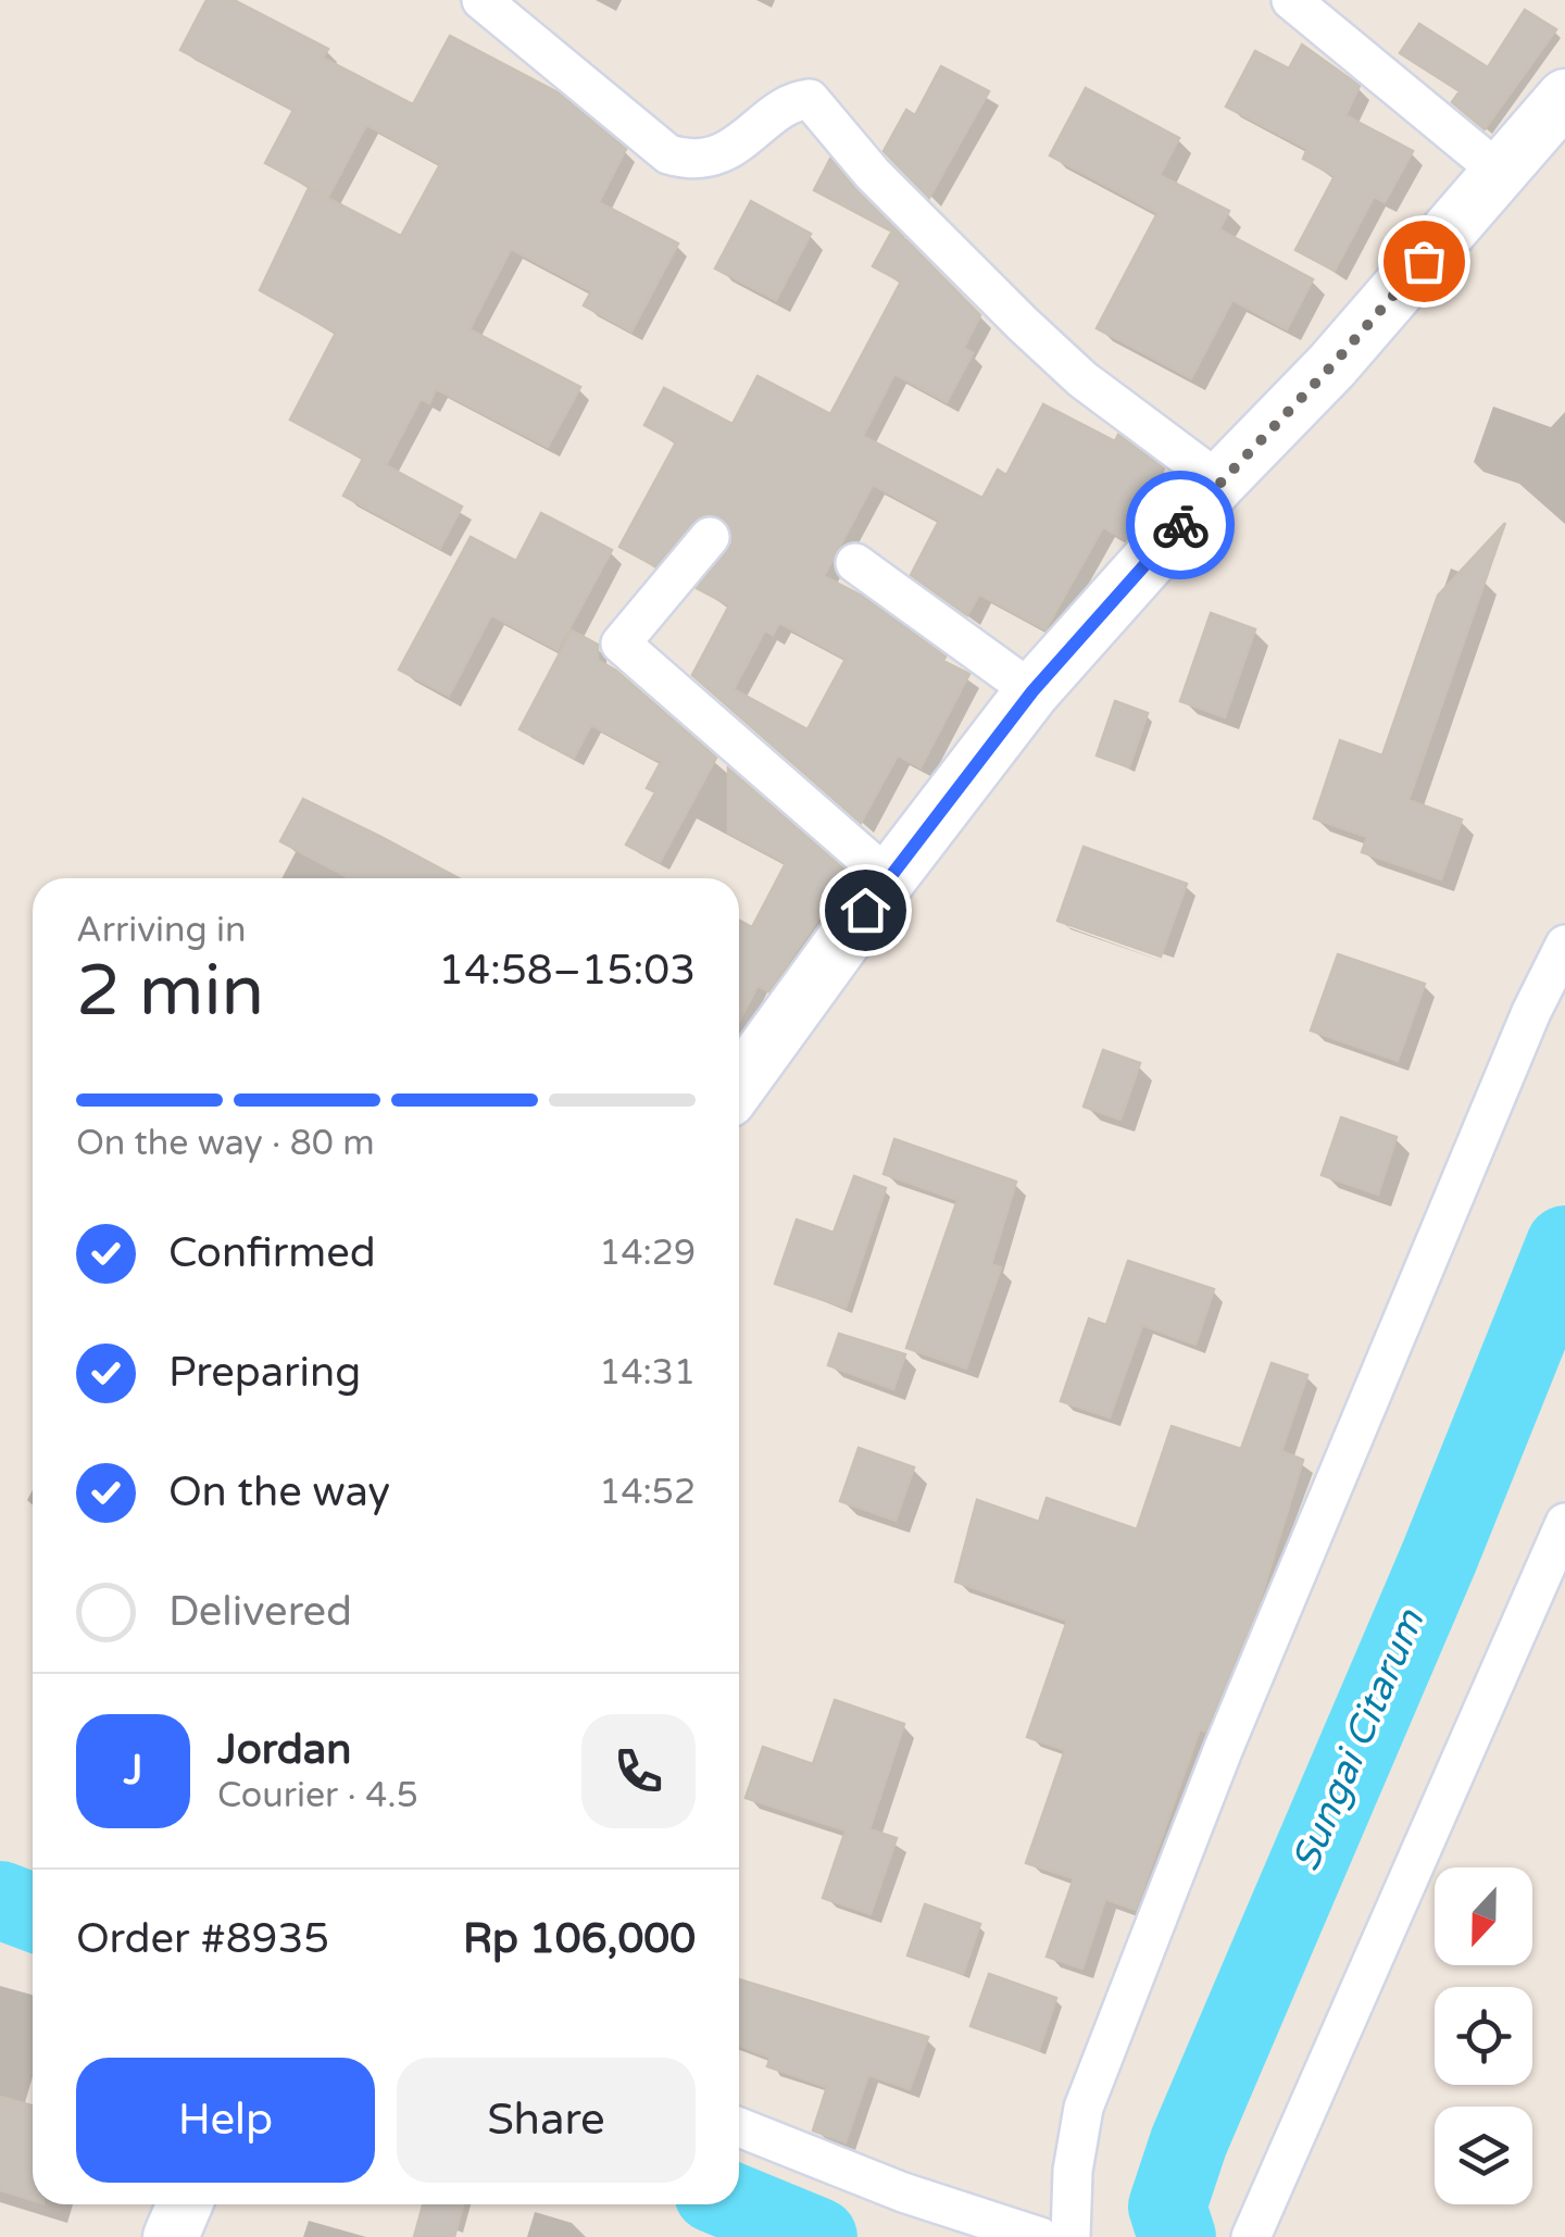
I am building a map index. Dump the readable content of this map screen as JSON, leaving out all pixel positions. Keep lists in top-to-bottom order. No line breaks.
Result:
{"water":["Sungai Citarum"],"north":"bottom","page":{"heading":["2 min","Arriving in","14:58–15:03"],"panel":["Jordan","Courier · 4.5","Order #8935","Rp 106,000"],"bar":"On the way · 80 m","list":[["Confirmed","14:29"],["Preparing","14:31"],["On the way","14:52"],"Delivered"],"round":"J","buttons":["Help","Share"]}}
